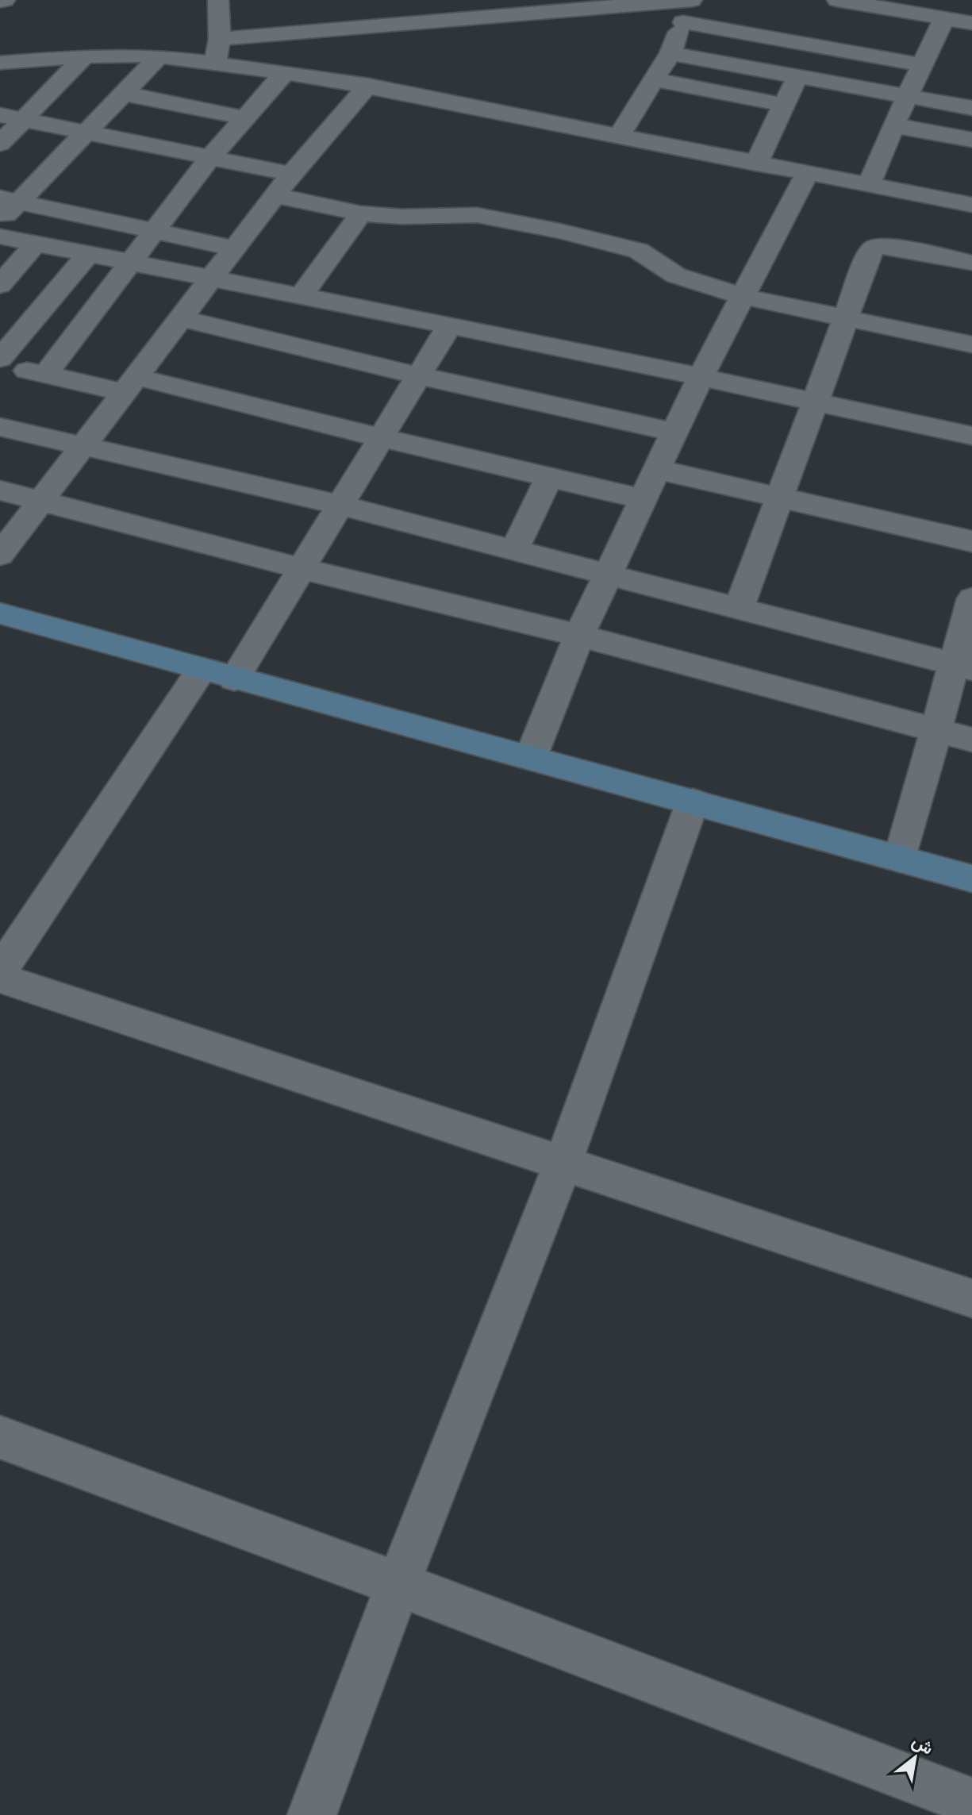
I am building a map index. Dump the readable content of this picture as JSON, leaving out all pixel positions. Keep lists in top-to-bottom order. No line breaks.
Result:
{"north":"top right"}
